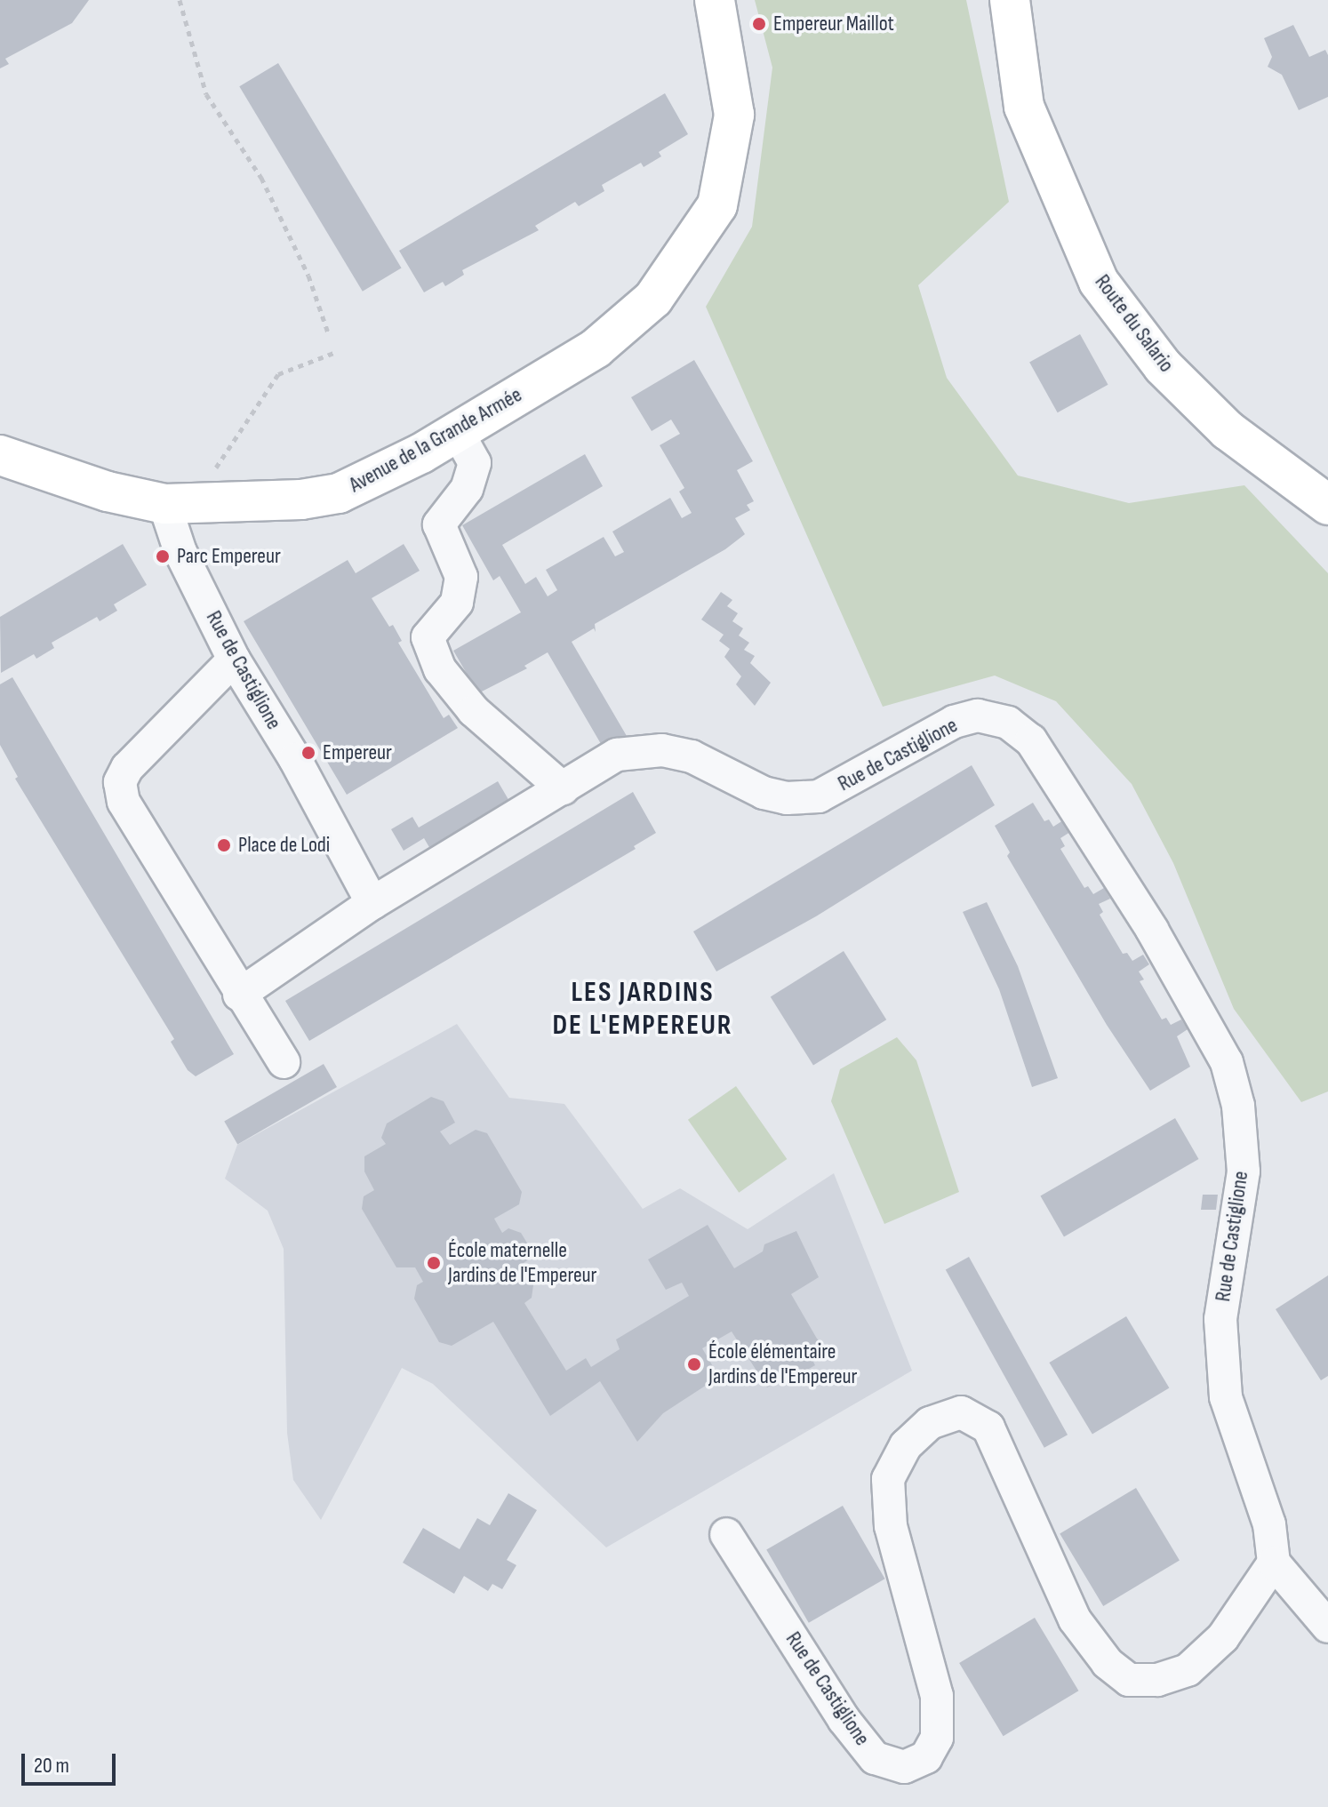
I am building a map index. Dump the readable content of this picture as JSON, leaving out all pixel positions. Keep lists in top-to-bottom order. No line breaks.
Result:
{"streets":{"main road":["Route du Salario","Avenue de la Grande Armée"],"street":["Rue de Castiglione"]},"crossings":[["Avenue de la Grande Armée","Rue de Castiglione"]],"districts":["LES JARDINS DE L'EMPEREUR"],"places":["Empereur Maillot","Parc Empereur","Empereur","Place de Lodi","École maternelle Jardins de l'Empereur","École élémentaire Jardins de l'Empereur"],"scale_bar":"20 m"}
